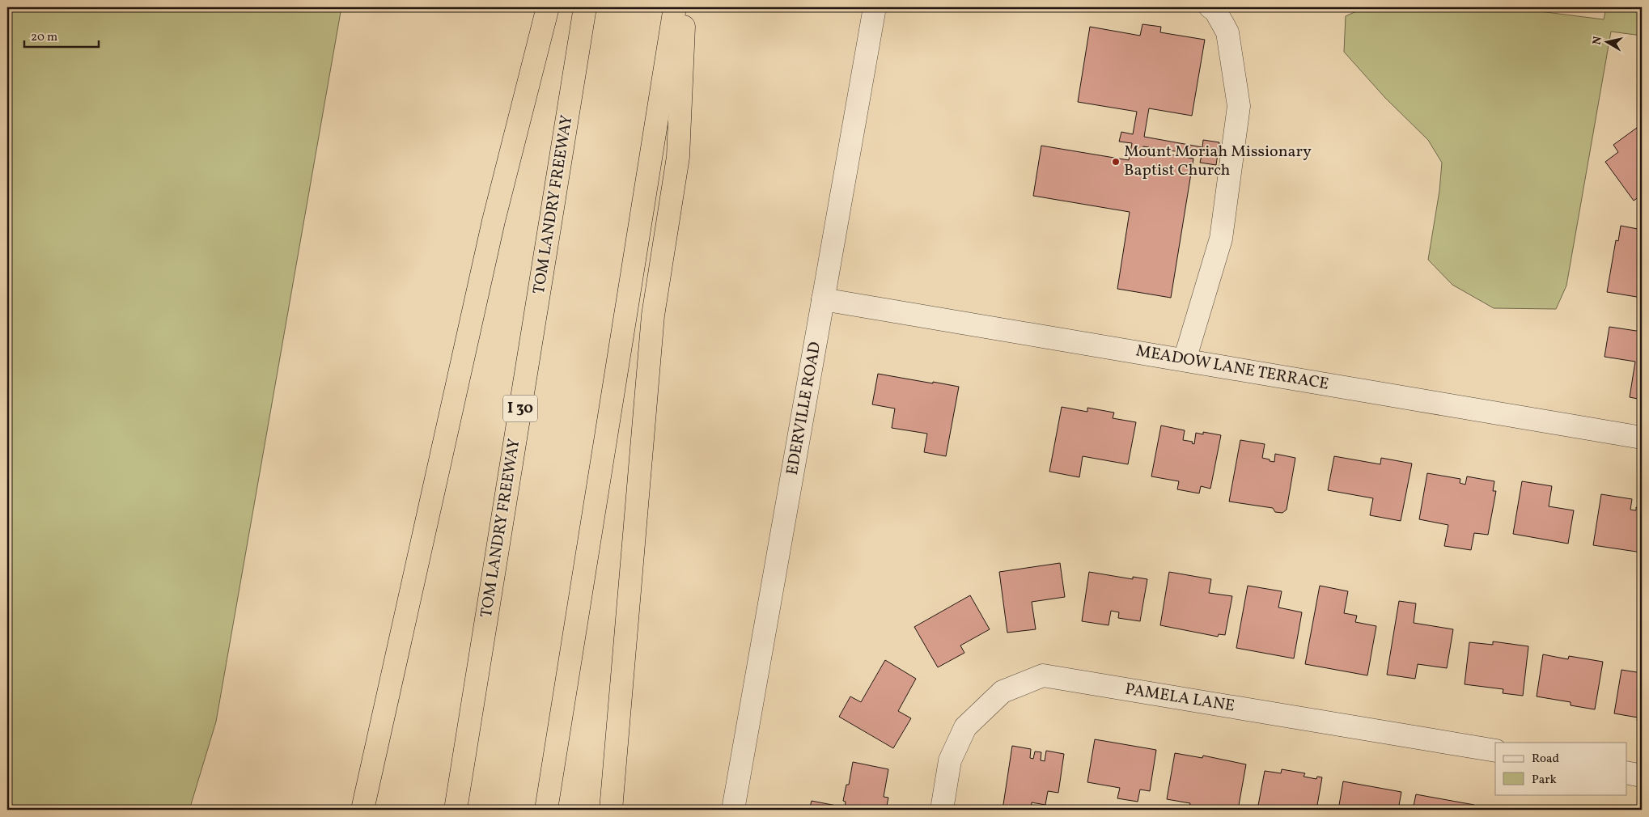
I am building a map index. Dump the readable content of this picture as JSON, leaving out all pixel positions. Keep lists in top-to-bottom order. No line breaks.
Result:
{"streets":{"highway":["TOM LANDRY FREEWAY","I 30"],"street":["MEADOW LANE TERRACE","EDERVILLE ROAD","PAMELA LANE"]},"crossings":[["MEADOW LANE TERRACE","EDERVILLE ROAD"]],"places":["Mount Moriah Missionary Baptist Church"],"legend":["Road","Park"],"scale_bar":"20 m","north":"left"}
